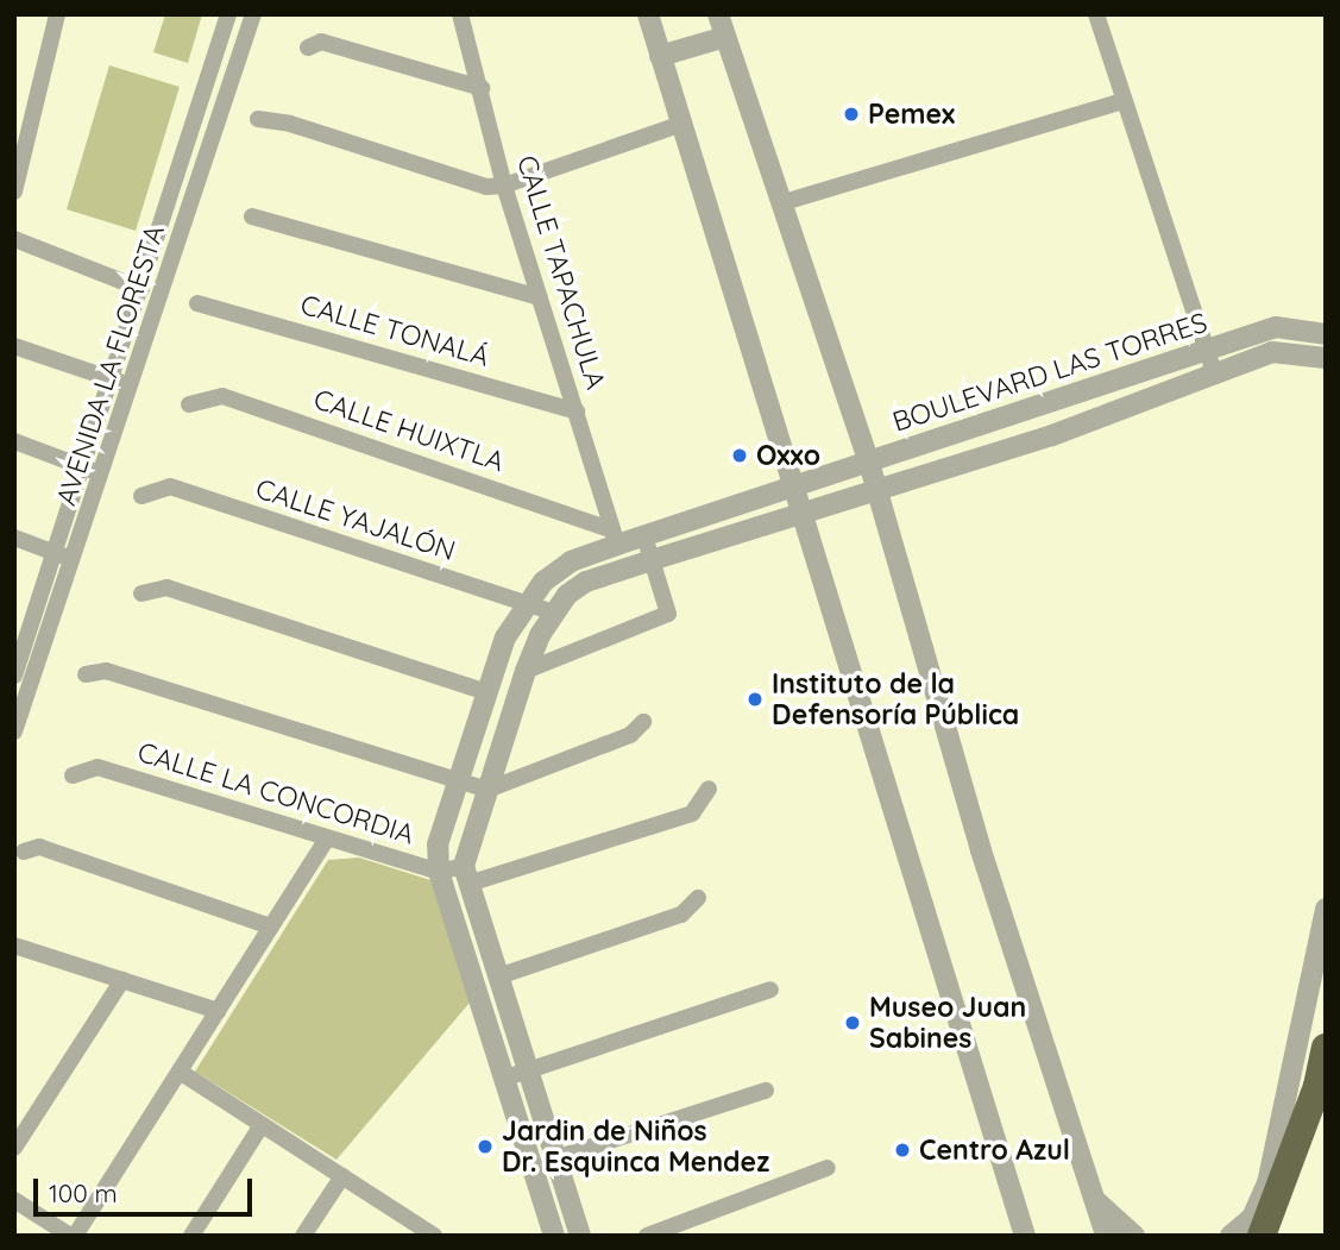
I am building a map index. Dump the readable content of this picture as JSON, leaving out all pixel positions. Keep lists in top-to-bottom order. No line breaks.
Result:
{"streets":{"street":["CALLE TAPACHULA","CALLE TONALÁ","AVENIDA LA FLORESTA","BOULEVARD LAS TORRES","CALLE HUIXTLA","CALLE YAJALÓN","CALLE LA CONCORDIA"]},"crossings":[["CALLE TAPACHULA","CALLE TONALÁ"],["CALLE TAPACHULA","BOULEVARD LAS TORRES"],["CALLE TAPACHULA","CALLE HUIXTLA"],["BOULEVARD LAS TORRES","CALLE HUIXTLA"],["BOULEVARD LAS TORRES","CALLE YAJALÓN"],["BOULEVARD LAS TORRES","CALLE LA CONCORDIA"]],"places":["Pemex","Oxxo","Instituto de la Defensoría Pública","Museo Juan Sabines","Jardin de Niños Dr. Esquinca Mendez","Centro Azul"],"scale_bar":"100 m"}
